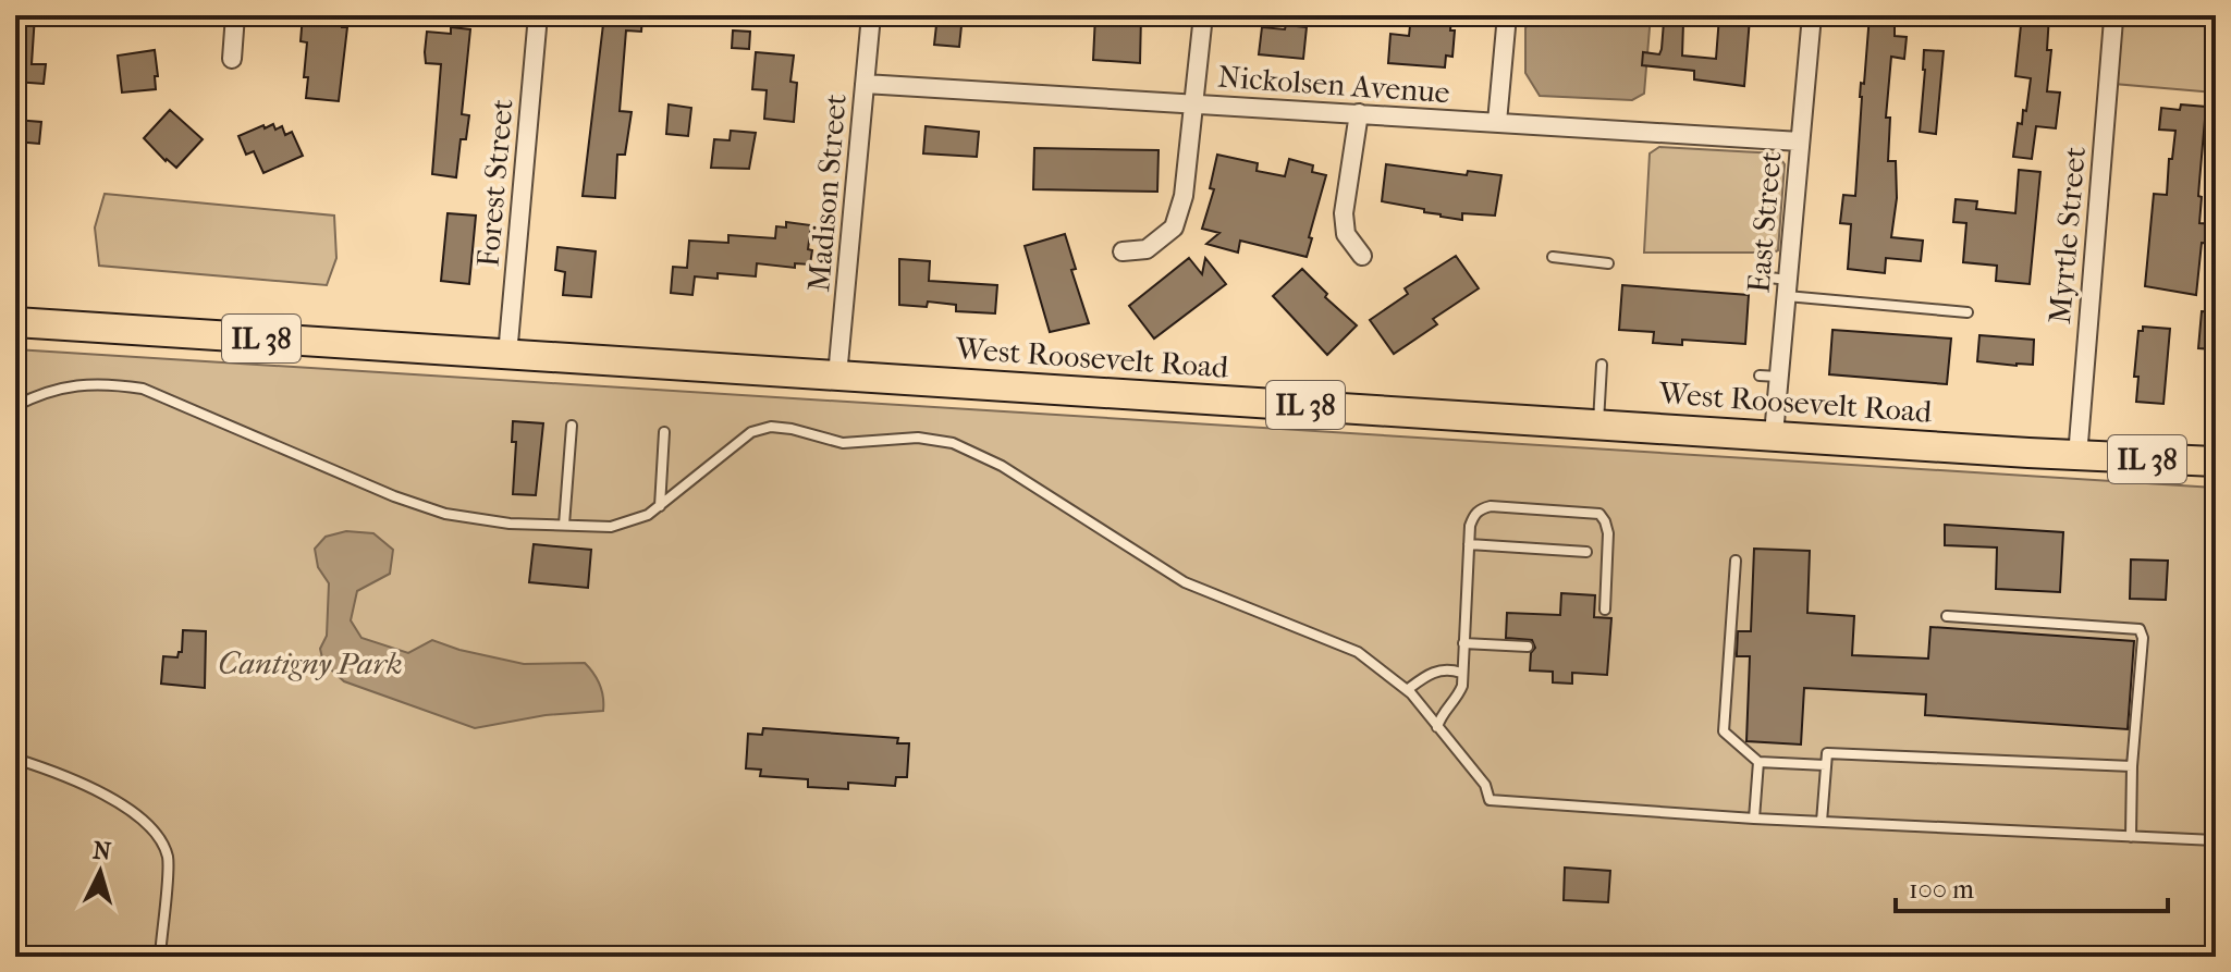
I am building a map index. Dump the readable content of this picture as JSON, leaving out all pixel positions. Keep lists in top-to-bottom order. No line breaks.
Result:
{"streets":{"main road":["IL 38","West Roosevelt Road"],"street":["Nickolsen Avenue","Forest Street","Madison Street","East Street","Myrtle Street"]},"crossings":[["Nickolsen Avenue","Madison Street"],["Nickolsen Avenue","East Street"],["Forest Street","West Roosevelt Road"],["Madison Street","West Roosevelt Road"],["East Street","West Roosevelt Road"],["Myrtle Street","West Roosevelt Road"]],"parks":["Cantigny Park"],"scale_bar":"100 m","north":"top"}
